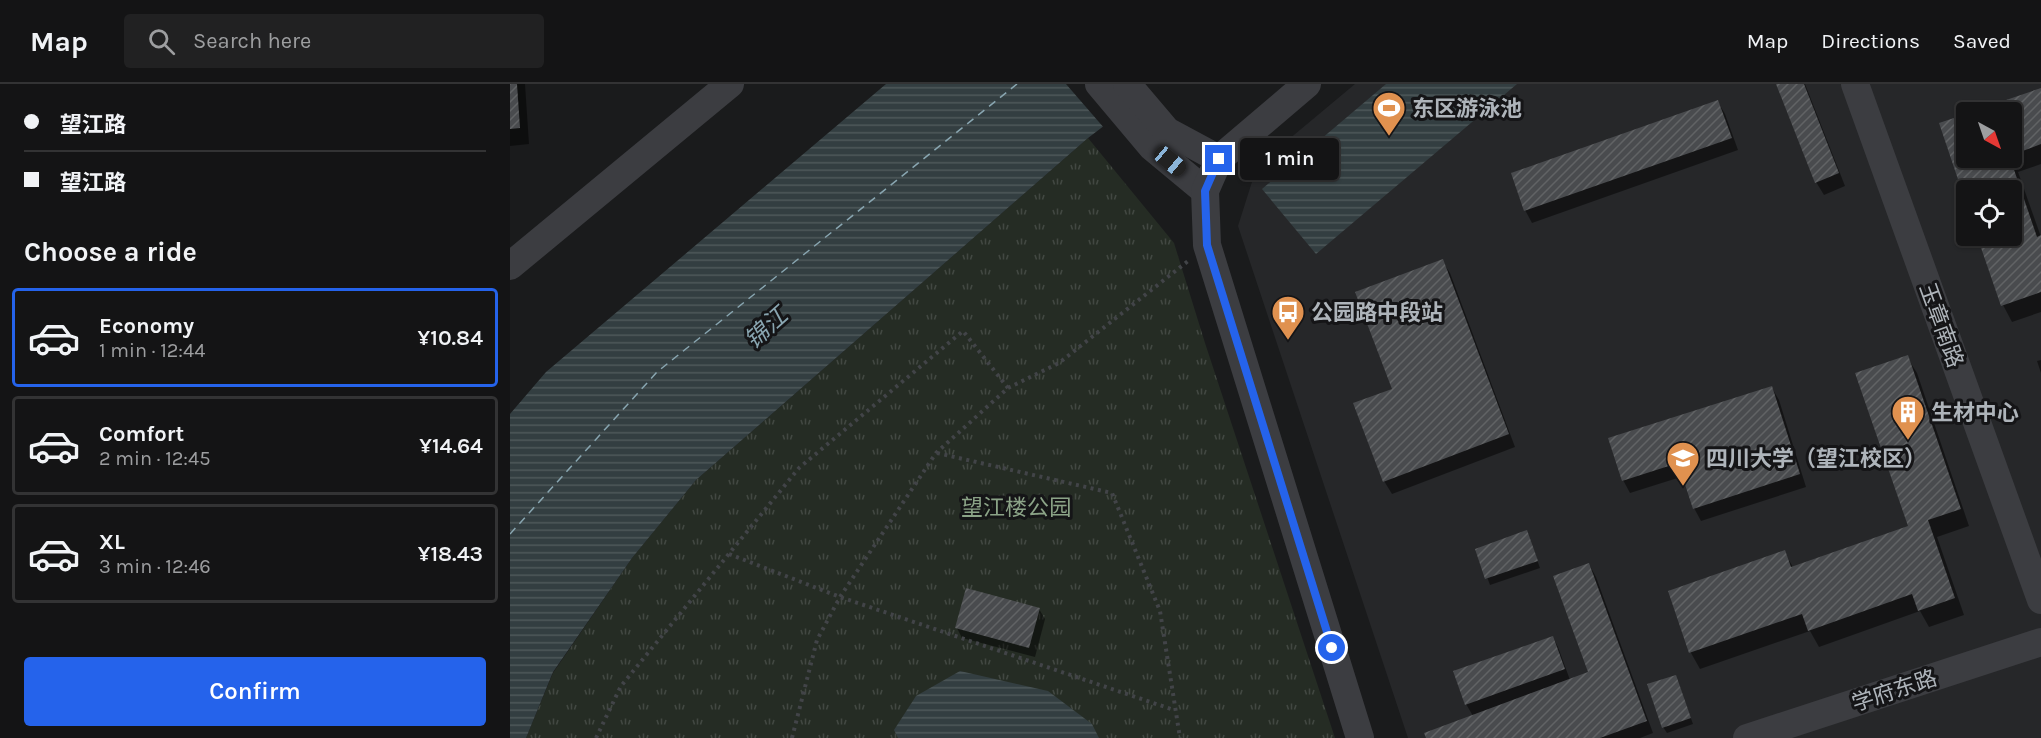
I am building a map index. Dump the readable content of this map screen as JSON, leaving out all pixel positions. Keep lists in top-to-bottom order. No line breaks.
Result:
{"streets":{"street":["玉章南路","学府东路"]},"water":["锦江"],"parks":["望江楼公园"],"places":{"sports":["东区游泳池"],"bus stop":["公园路中段站"],"building":["生材中心"],"school or university":["四川大学（望江校区）"]},"north":"bottom right","page":{"header":"Map","search":"Search here","nav":["Map","Directions","Saved"],"banner":["望江路","望江路"],"bubble":"1 min","heading":"Choose a ride","list":[{"name":"Economy","note":"1 min · 12:44","value":"¥10.84"},{"name":"Comfort","note":"2 min · 12:45","value":"¥14.64"},{"name":"XL","note":"3 min · 12:46","value":"¥18.43"}],"buttons":"Confirm"}}
